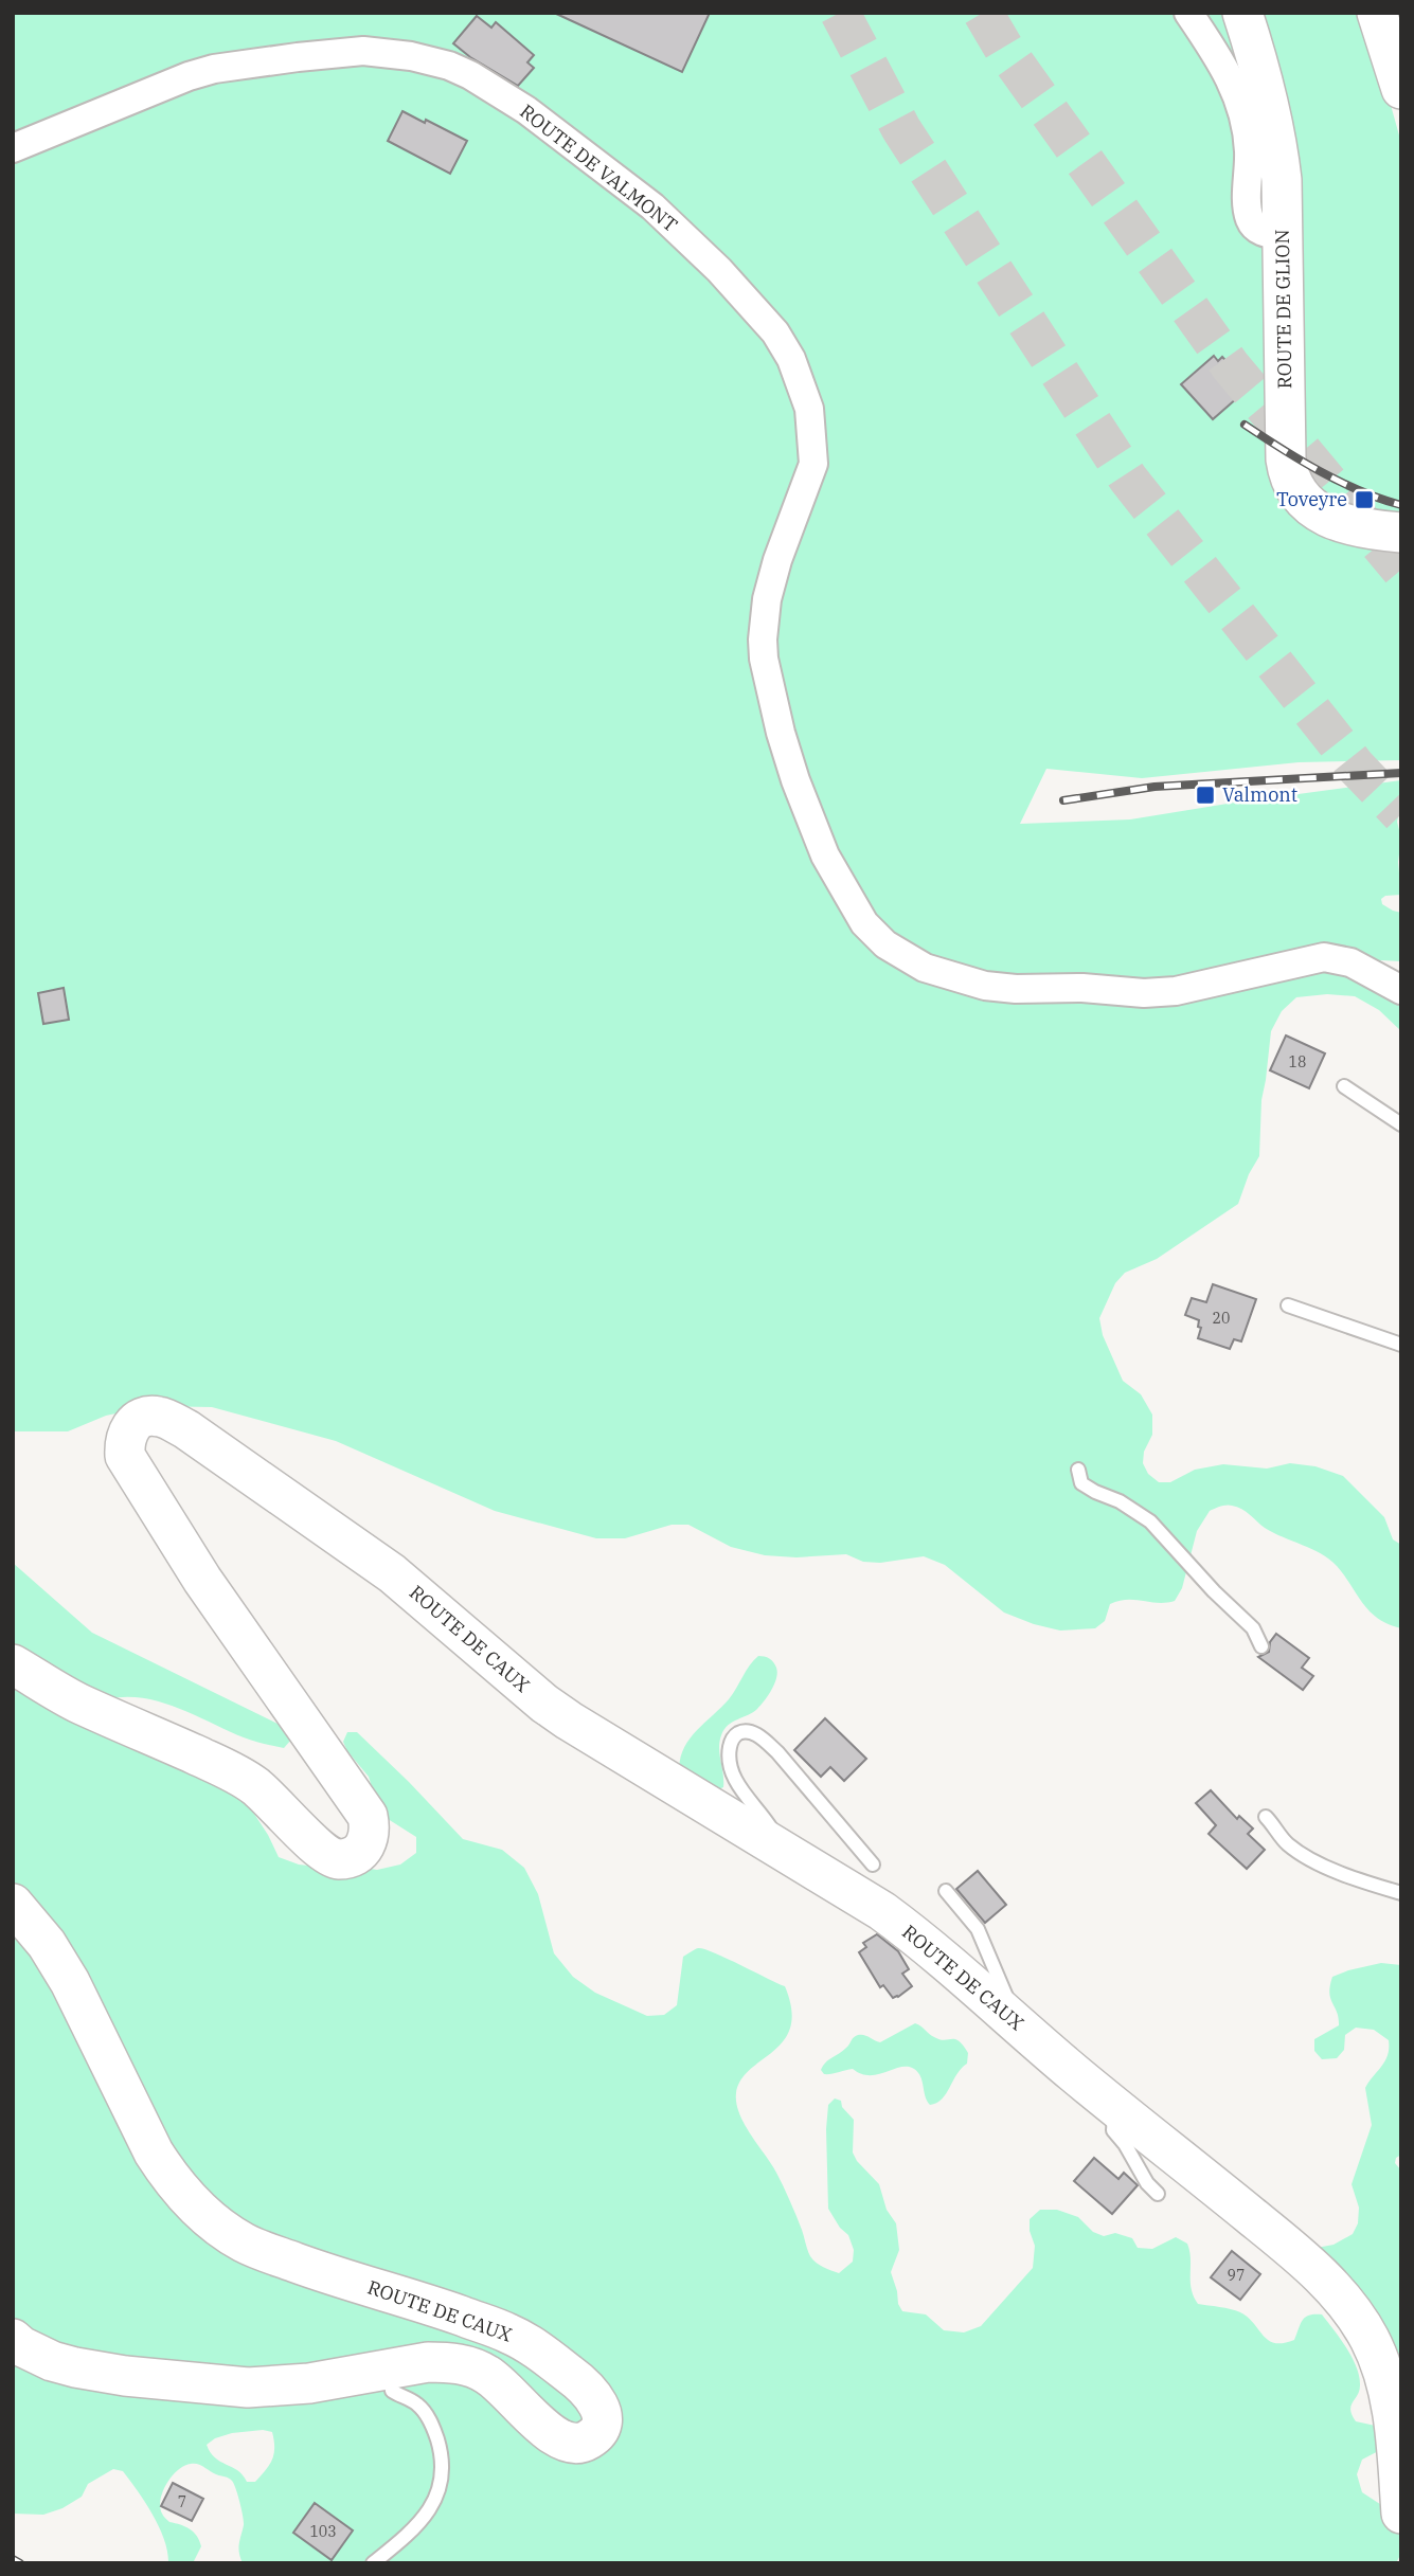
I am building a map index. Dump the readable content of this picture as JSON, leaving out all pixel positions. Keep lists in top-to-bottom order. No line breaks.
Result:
{"streets":{"street":["ROUTE DE VALMONT","ROUTE DE GLION","ROUTE DE CAUX"]},"places":{"transit":["Toveyre","Valmont"]},"house_numbers":["18","20","97","7","103"]}
